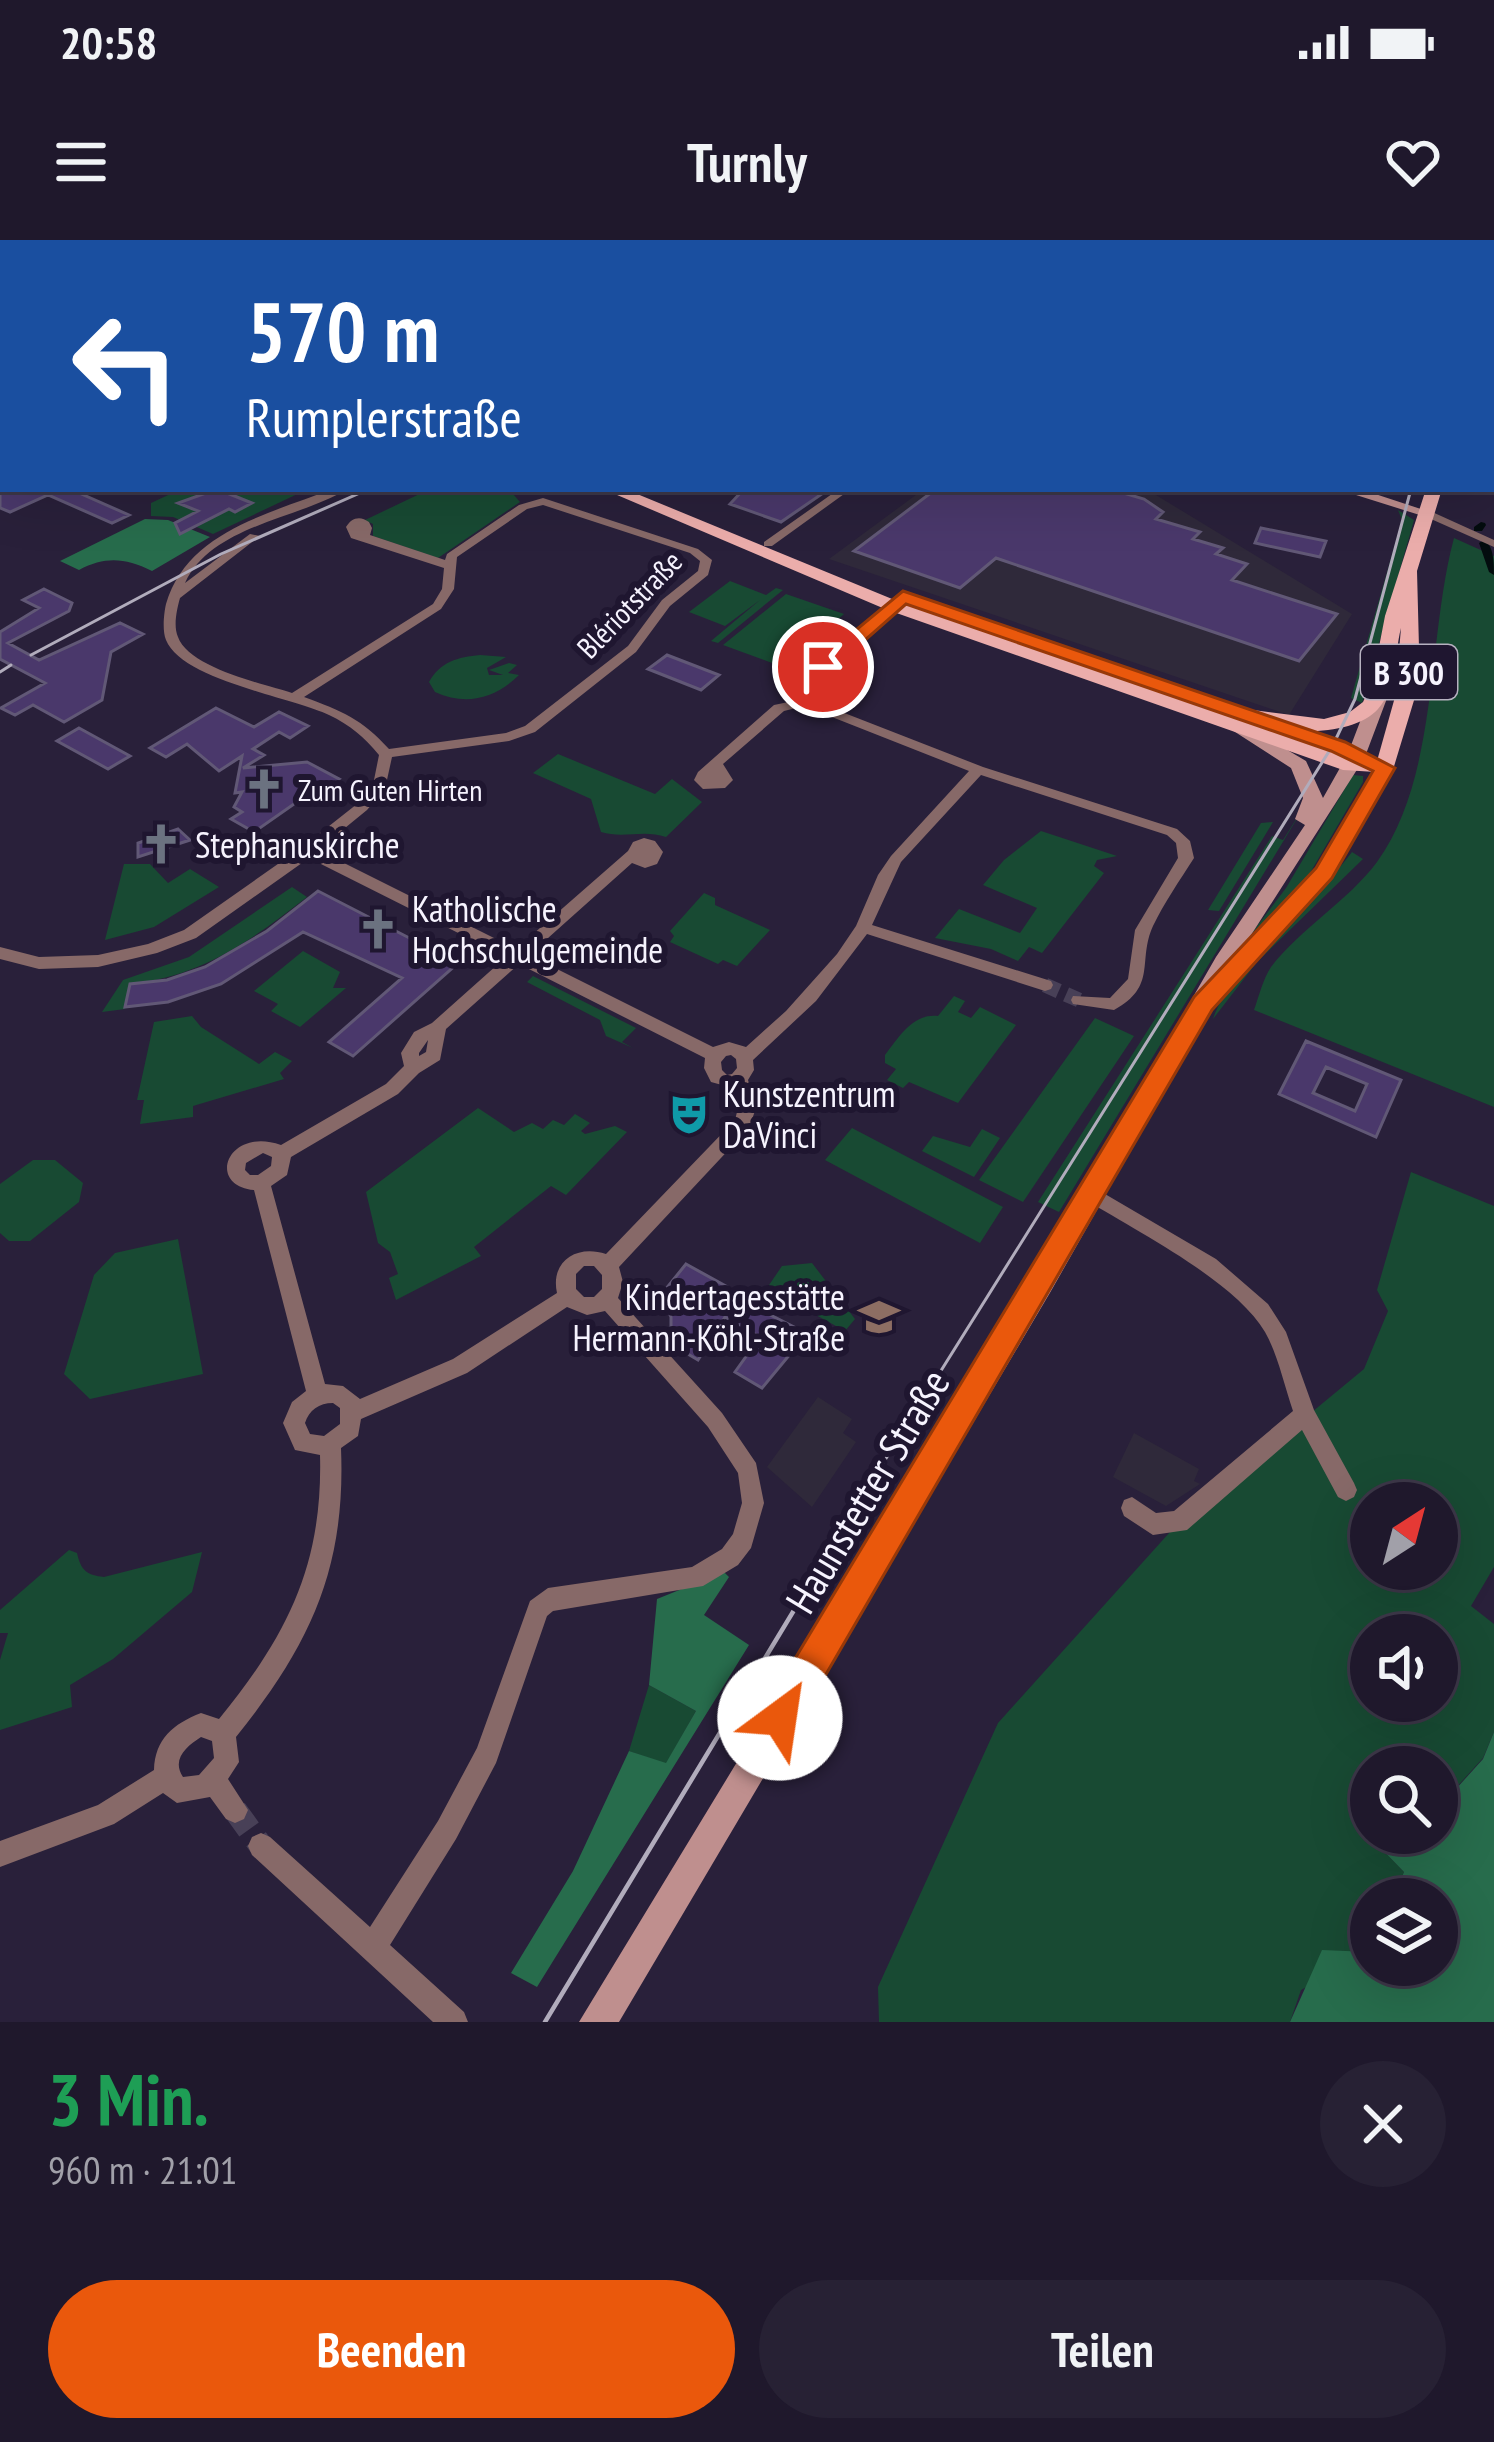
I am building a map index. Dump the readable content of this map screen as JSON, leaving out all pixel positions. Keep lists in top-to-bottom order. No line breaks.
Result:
{"streets":{"main road":["B 300","Haunstetter Straße"],"street":["Blériotstraße"]},"crossings":[["B 300","Haunstetter Straße"]],"places":{"church":["Zum Guten Hirten","Stephanuskirche","Katholische Hochschulgemeinde"],"theatre":["Kunstzentrum DaVinci"],"school or university":["Kindertagesstätte Hermann-Köhl-Straße"]},"north":"top right","page":{"status":"20:58","header":"Turnly","turn":["570 m","Rumplerstraße"],"heading":["3 Min.","960 m · 21:01"],"buttons":["Beenden","Teilen"]}}
